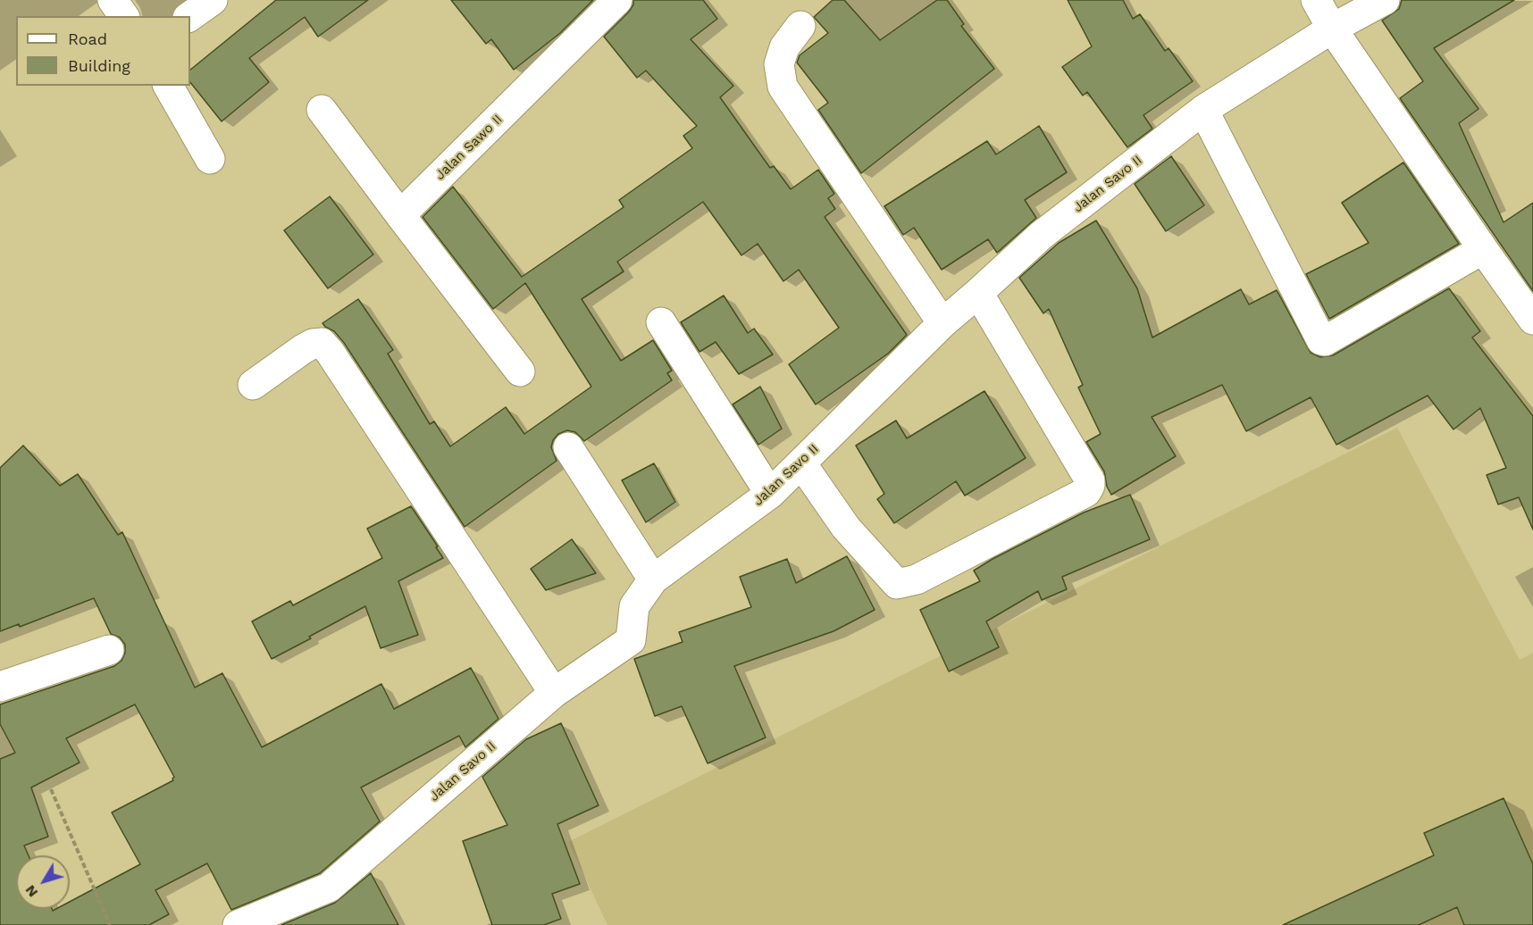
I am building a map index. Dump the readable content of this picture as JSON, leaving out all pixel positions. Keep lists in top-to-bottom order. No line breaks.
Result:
{"streets":{"street":["Jalan Sawo II","Jalan Savo II"]},"legend":["Road","Building"],"north":"bottom left"}
